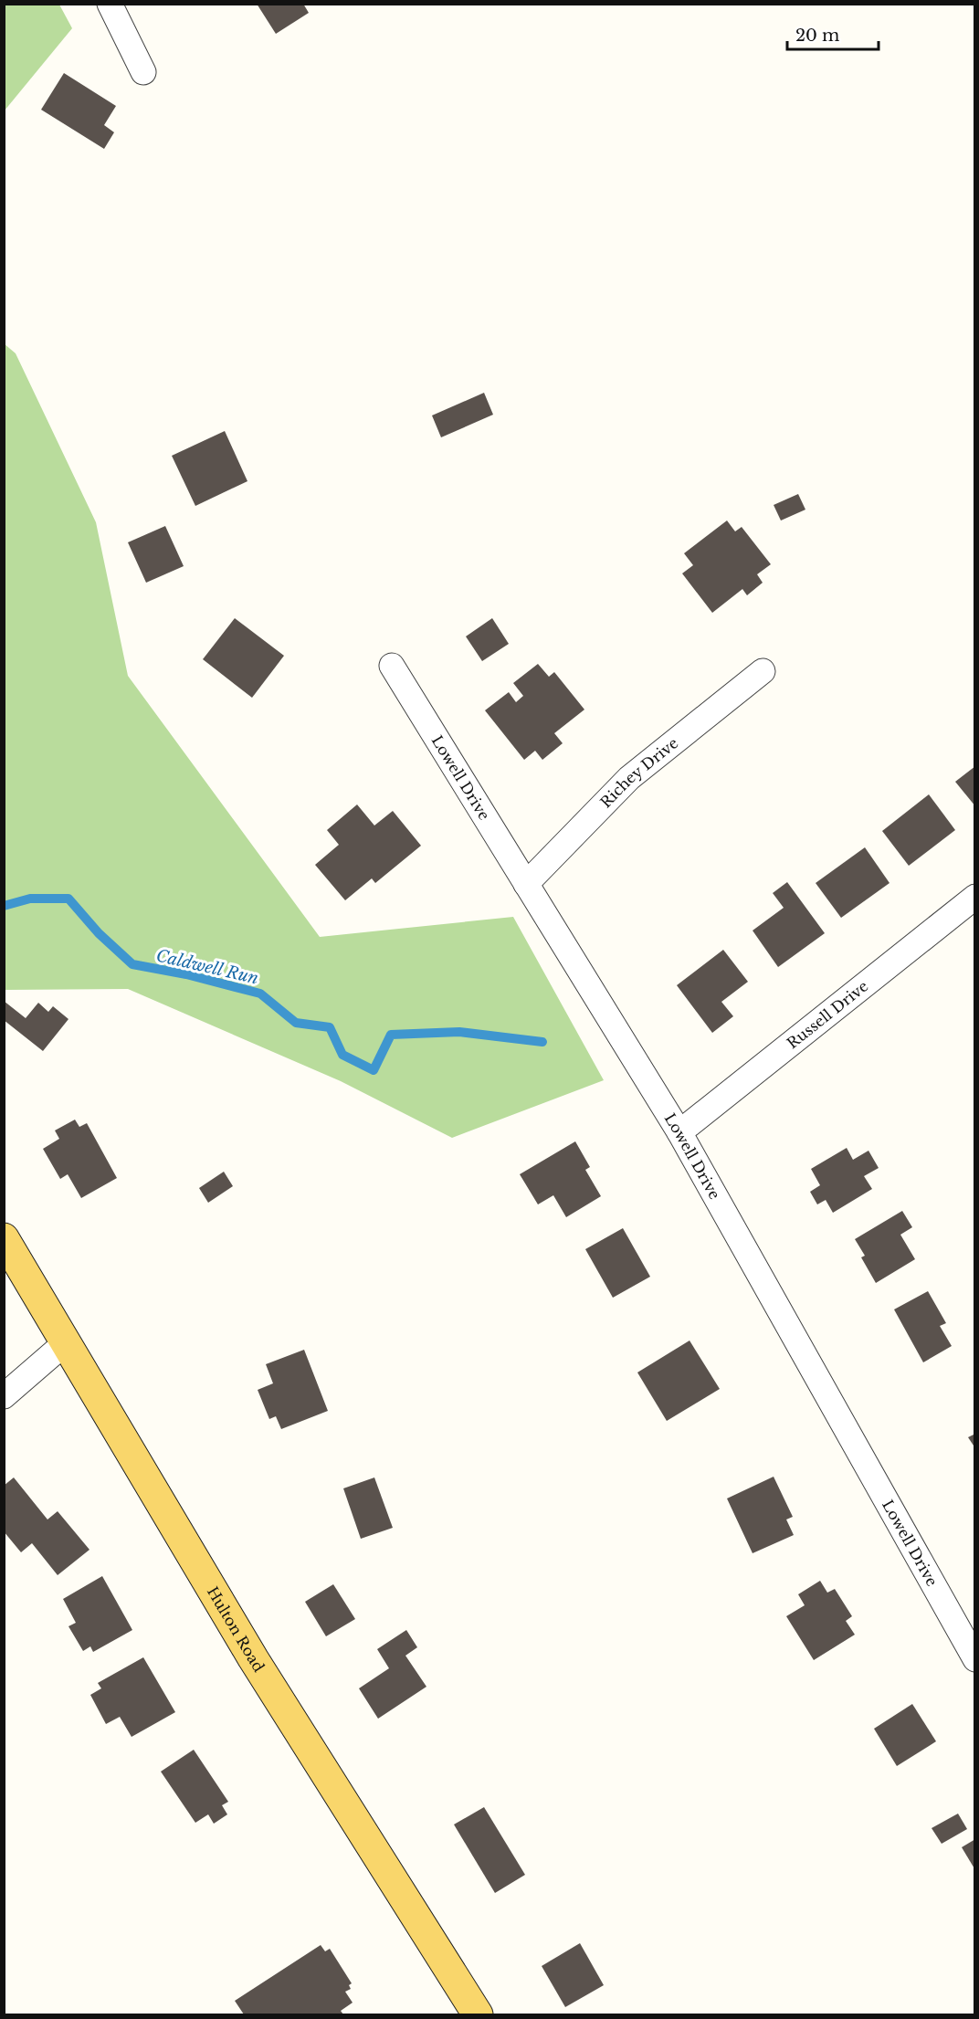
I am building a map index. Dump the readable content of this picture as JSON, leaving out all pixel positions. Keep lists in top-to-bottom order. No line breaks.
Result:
{"streets":{"main road":["Hulton Road"],"street":["Richey Drive","Lowell Drive","Russell Drive"]},"crossings":[["Richey Drive","Lowell Drive"],["Lowell Drive","Russell Drive"]],"water":["Caldwell Run"],"scale_bar":"20 m"}
